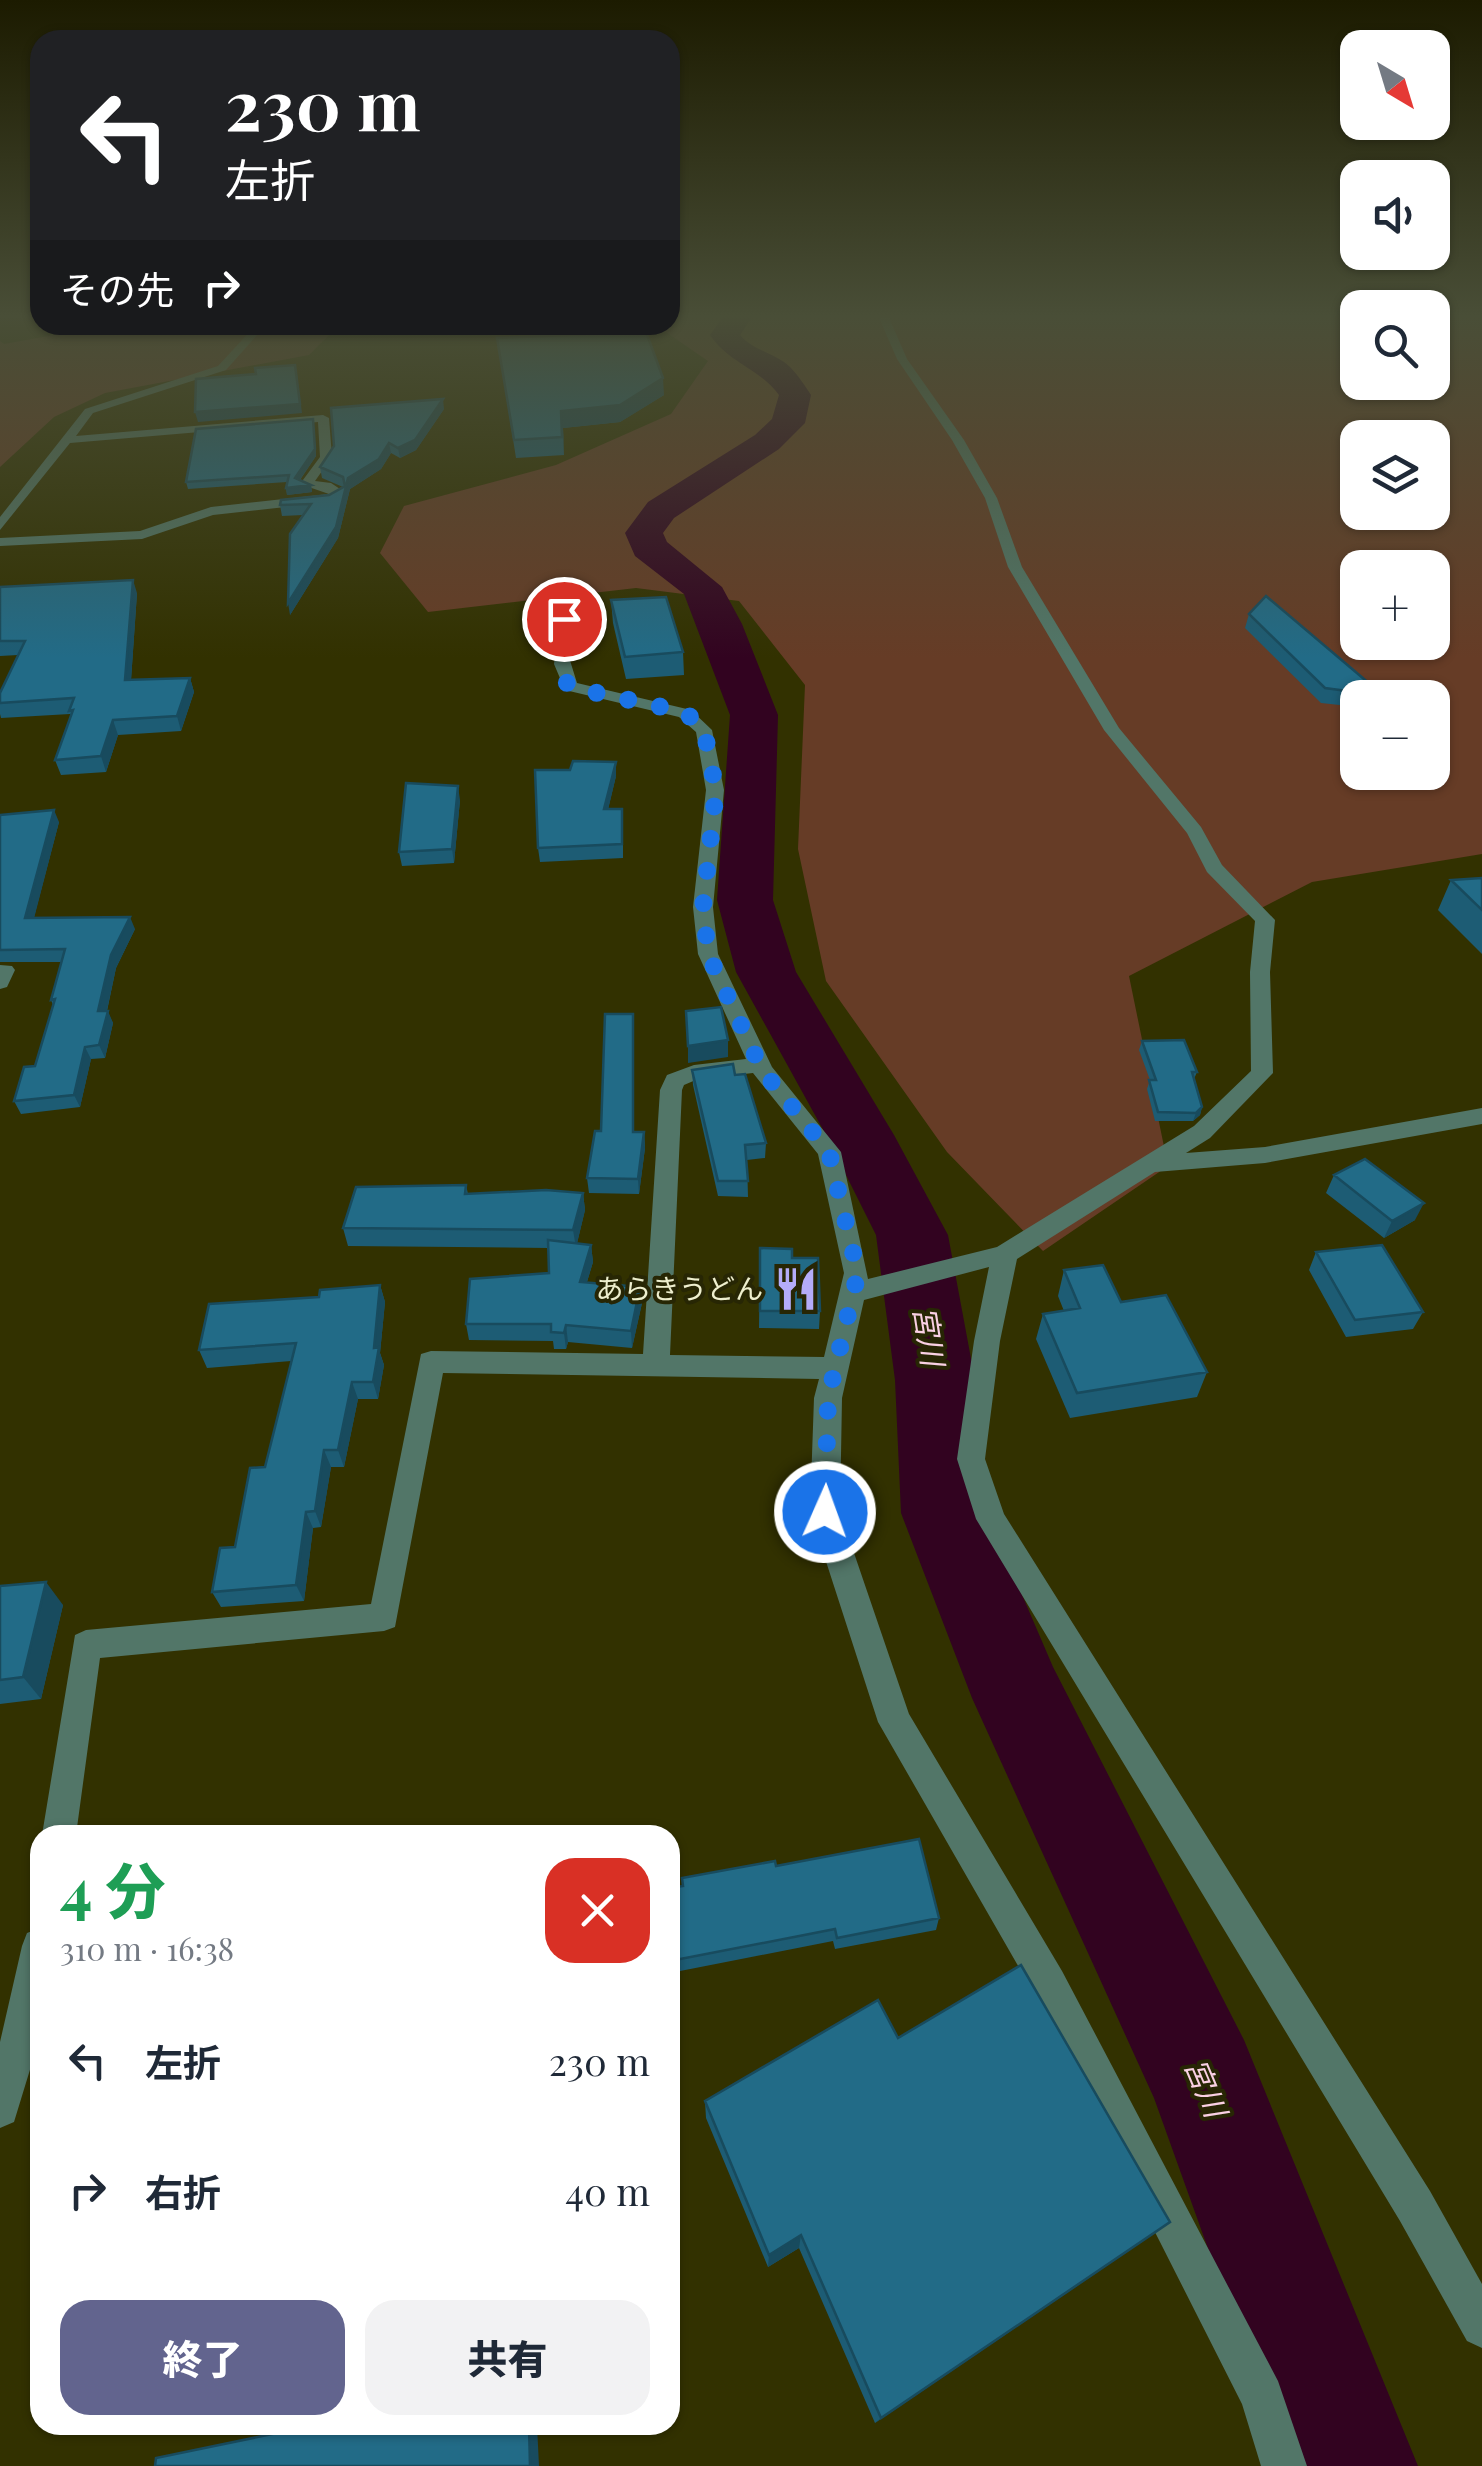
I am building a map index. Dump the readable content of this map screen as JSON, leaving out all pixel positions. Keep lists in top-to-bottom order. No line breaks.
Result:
{"water":["宮川"],"places":{"restaurant":["あらきうどん"]},"north":"bottom right","page":{"map_buttons":["+","−"],"turn":["230 m","左折"],"then":"その先","heading":["4 分","310 m · 16:38"],"list":[{"name":"左折","value":"230 m"},{"name":"右折","value":"40 m"}],"buttons":["終了","共有"]}}
